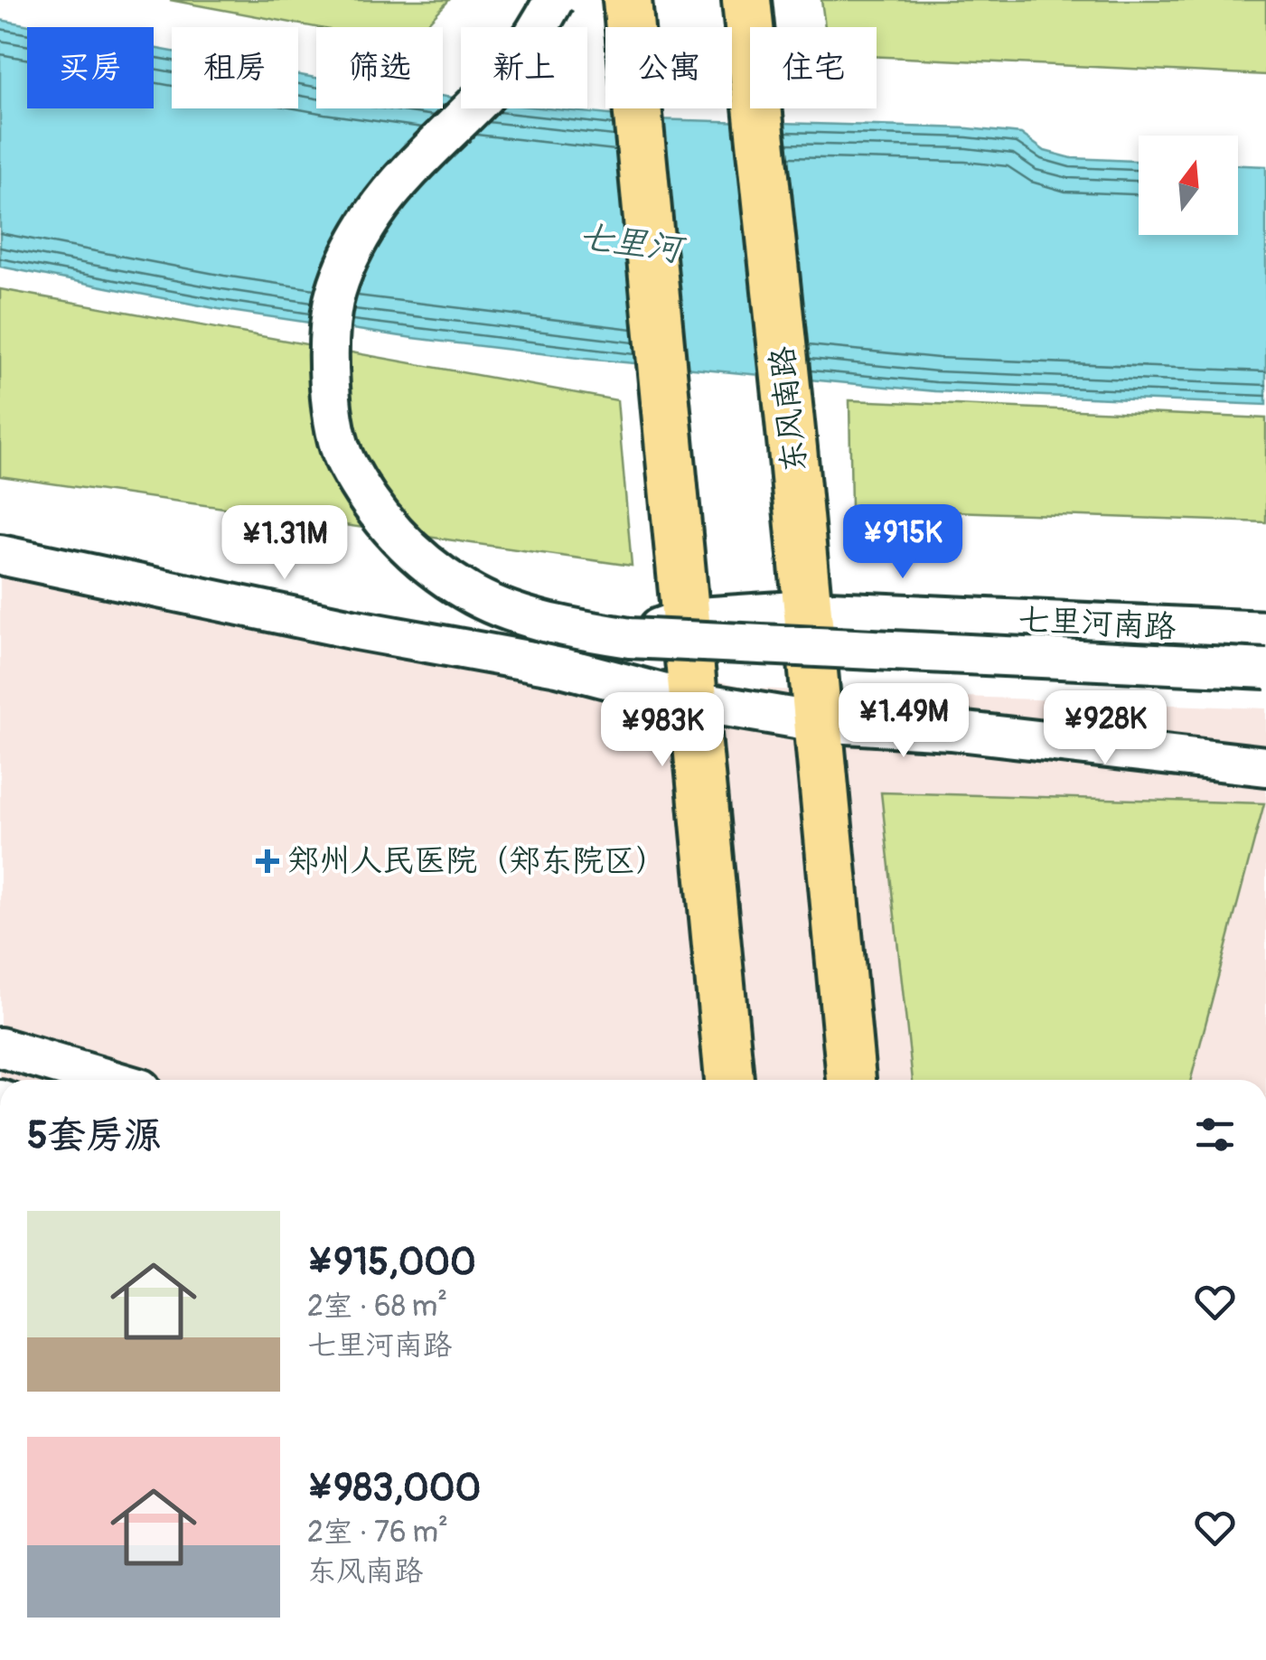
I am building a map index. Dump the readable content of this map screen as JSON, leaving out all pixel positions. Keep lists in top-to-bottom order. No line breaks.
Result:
{"streets":{"main road":["东风南路"],"street":["七里河南路"]},"crossings":[["东风南路","七里河南路"]],"water":["七里河"],"places":{"health":["郑州人民医院（郑东院区）"]},"north":"top","page":{"chip":["买房","租房","筛选","新上","公寓","住宅"],"price":["¥915K","¥1.31M","¥1.49M","¥928K","¥983K"],"heading":"5套房源","list":[{"name":"¥915,000","note":"2室 · 68 m² · 七里河南路"},{"name":"¥983,000","note":"2室 · 76 m² · 东风南路"}]}}
